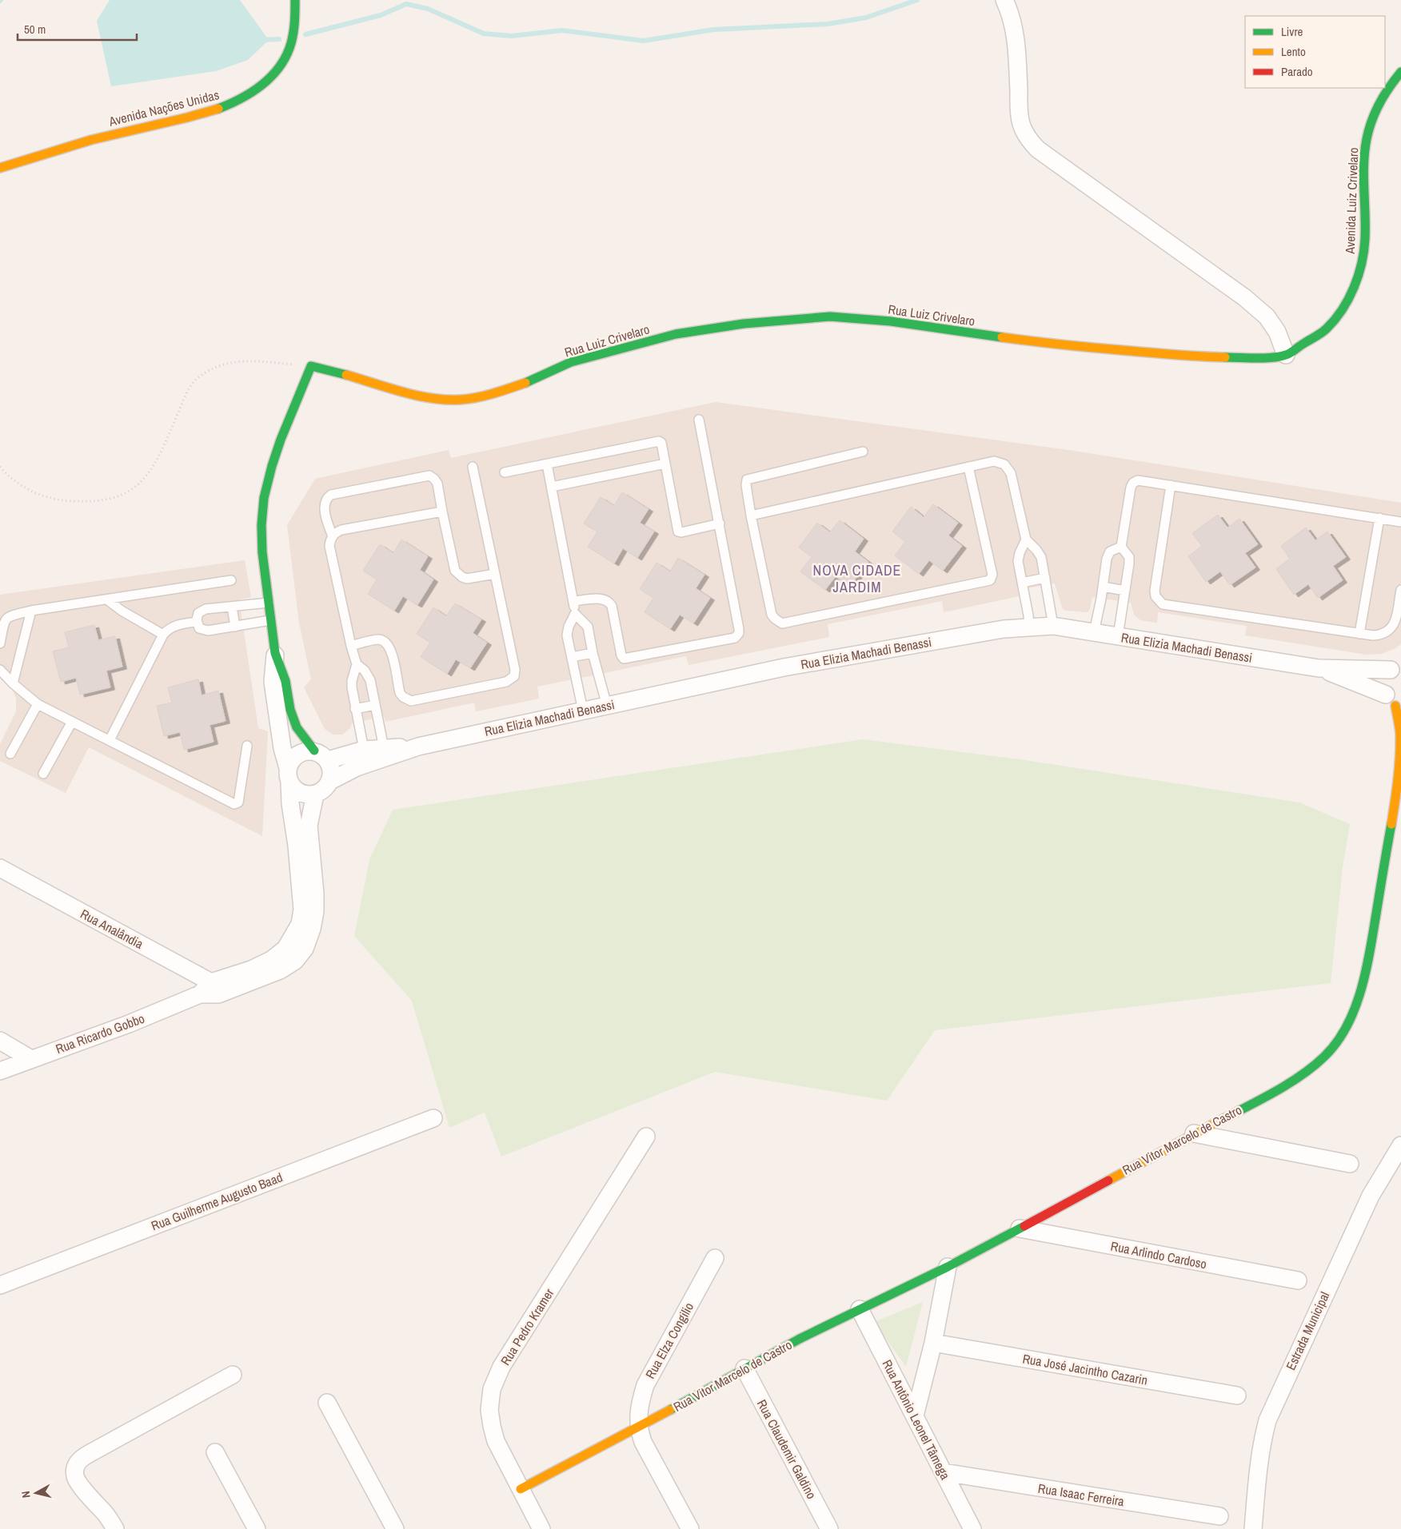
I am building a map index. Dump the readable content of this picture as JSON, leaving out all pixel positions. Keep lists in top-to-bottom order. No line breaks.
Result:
{"streets":{"street":["Avenida Nações Unidas","Avenida Luiz Crivelaro","Rua Luiz Crivelaro","Rua Elizia Machadi Benassi","Rua Analândia","Rua Ricardo Gobbo","Rua Vitor Marcelo de Castro","Rua Guilherme Augusto Baad","Rua Arlindo Cardoso","Rua Pedro Kramer","Estrada Municipal","Rua Elza Congilio","Rua José Jacintho Cazarin","Rua Antônio Leonel Tâmega","Rua Claudemir Galdino","Rua Isaac Ferreira"]},"crossings":[["Avenida Luiz Crivelaro","Rua Luiz Crivelaro"],["Rua Elizia Machadi Benassi","Rua Vitor Marcelo de Castro"],["Rua Analândia","Rua Ricardo Gobbo"],["Rua Vitor Marcelo de Castro","Rua Arlindo Cardoso"],["Rua Vitor Marcelo de Castro","Rua Pedro Kramer"],["Rua Vitor Marcelo de Castro","Rua Elza Congilio"],["Rua Vitor Marcelo de Castro","Rua Antônio Leonel Tâmega"],["Rua Vitor Marcelo de Castro","Rua Claudemir Galdino"],["Rua Antônio Leonel Tâmega","Rua Isaac Ferreira"]],"districts":["NOVA CIDADE JARDIM"],"legend":["Livre","Lento","Parado"],"scale_bar":"50 m","north":"left"}
